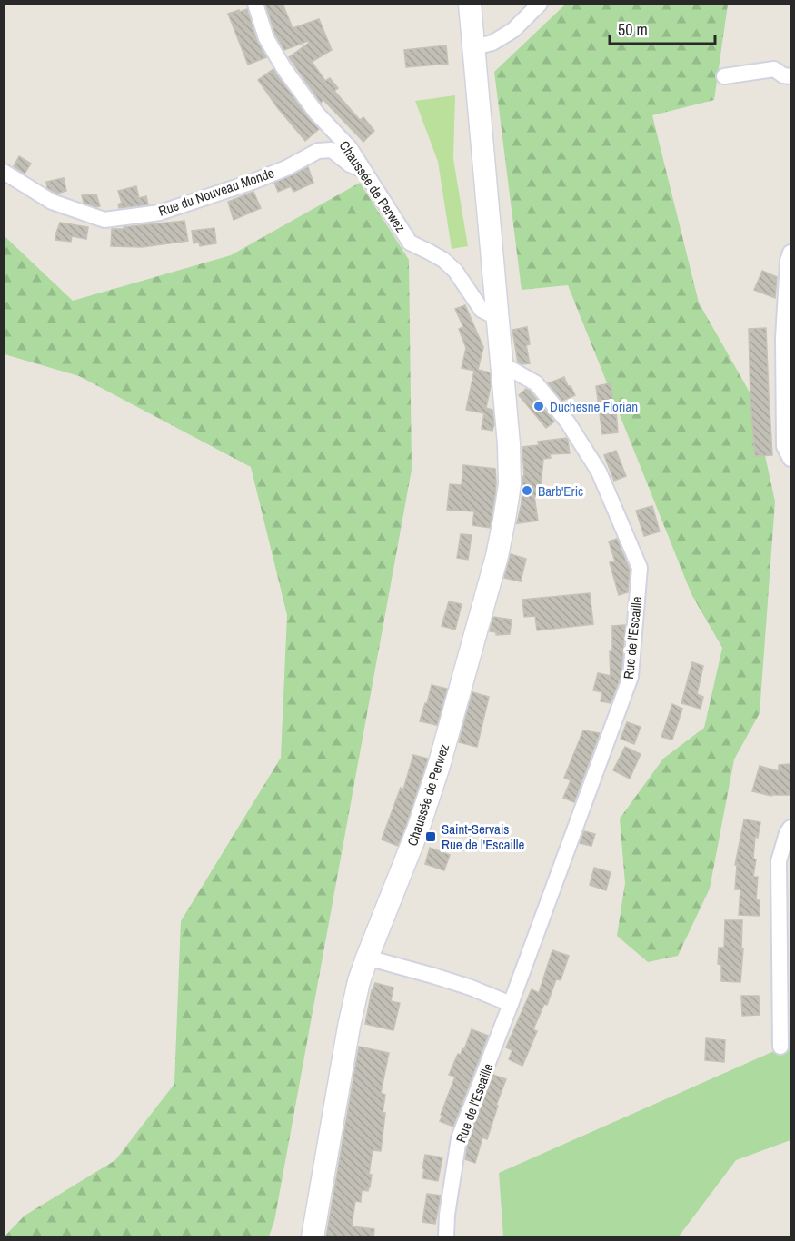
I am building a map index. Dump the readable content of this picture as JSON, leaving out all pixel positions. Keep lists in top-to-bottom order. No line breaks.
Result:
{"streets":{"main road":["Chaussée de Perwez"],"street":["Rue du Nouveau Monde","Rue de l'Escaille"]},"crossings":[["Chaussée de Perwez","Rue du Nouveau Monde"],["Chaussée de Perwez","Rue de l'Escaille"]],"places":{"other":["Duchesne Florian","Barb'Eric"],"transit":["Saint-Servais Rue de l'Escaille"]},"scale_bar":"50 m"}
